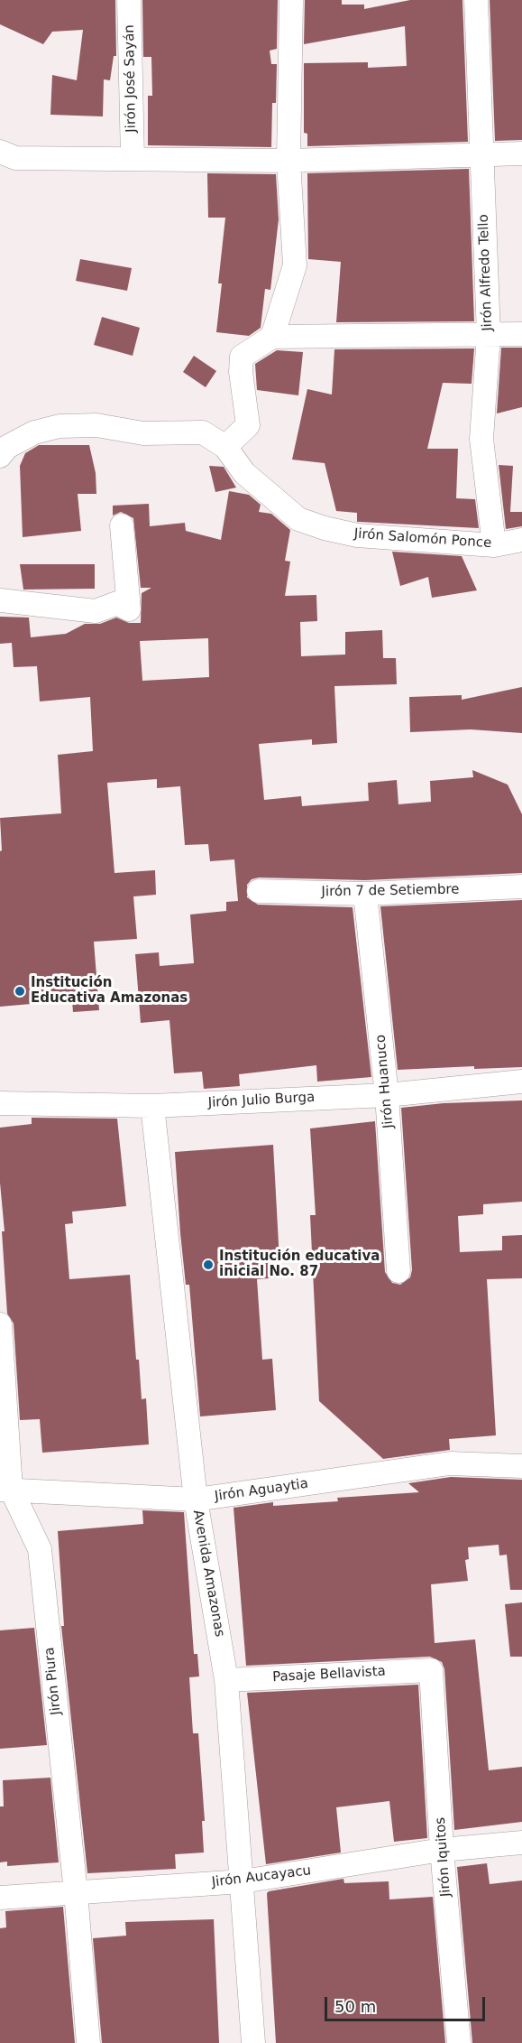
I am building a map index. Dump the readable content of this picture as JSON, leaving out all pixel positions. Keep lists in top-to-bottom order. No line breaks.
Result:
{"streets":{"street":["Jirón José Sayán","Jirón Alfredo Tello","Jirón Salomón Ponce","Jirón 7 de Setiembre","Jirón Huanuco","Jirón Julio Burga","Jirón Aguaytia","Avenida Amazonas","Pasaje Bellavista","Jirón Piura","Jirón Iquitos","Jirón Aucayacu"]},"crossings":[["Jirón Alfredo Tello","Jirón Salomón Ponce"],["Jirón 7 de Setiembre","Jirón Huanuco"],["Jirón Huanuco","Jirón Julio Burga"],["Jirón Julio Burga","Avenida Amazonas"],["Jirón Aguaytia","Avenida Amazonas"],["Jirón Aguaytia","Jirón Piura"],["Avenida Amazonas","Pasaje Bellavista"],["Avenida Amazonas","Jirón Aucayacu"],["Pasaje Bellavista","Jirón Iquitos"],["Jirón Piura","Jirón Aucayacu"],["Jirón Iquitos","Jirón Aucayacu"]],"places":["Institución Educativa Amazonas","Institución educativa inicial No. 87"],"scale_bar":"50 m"}
